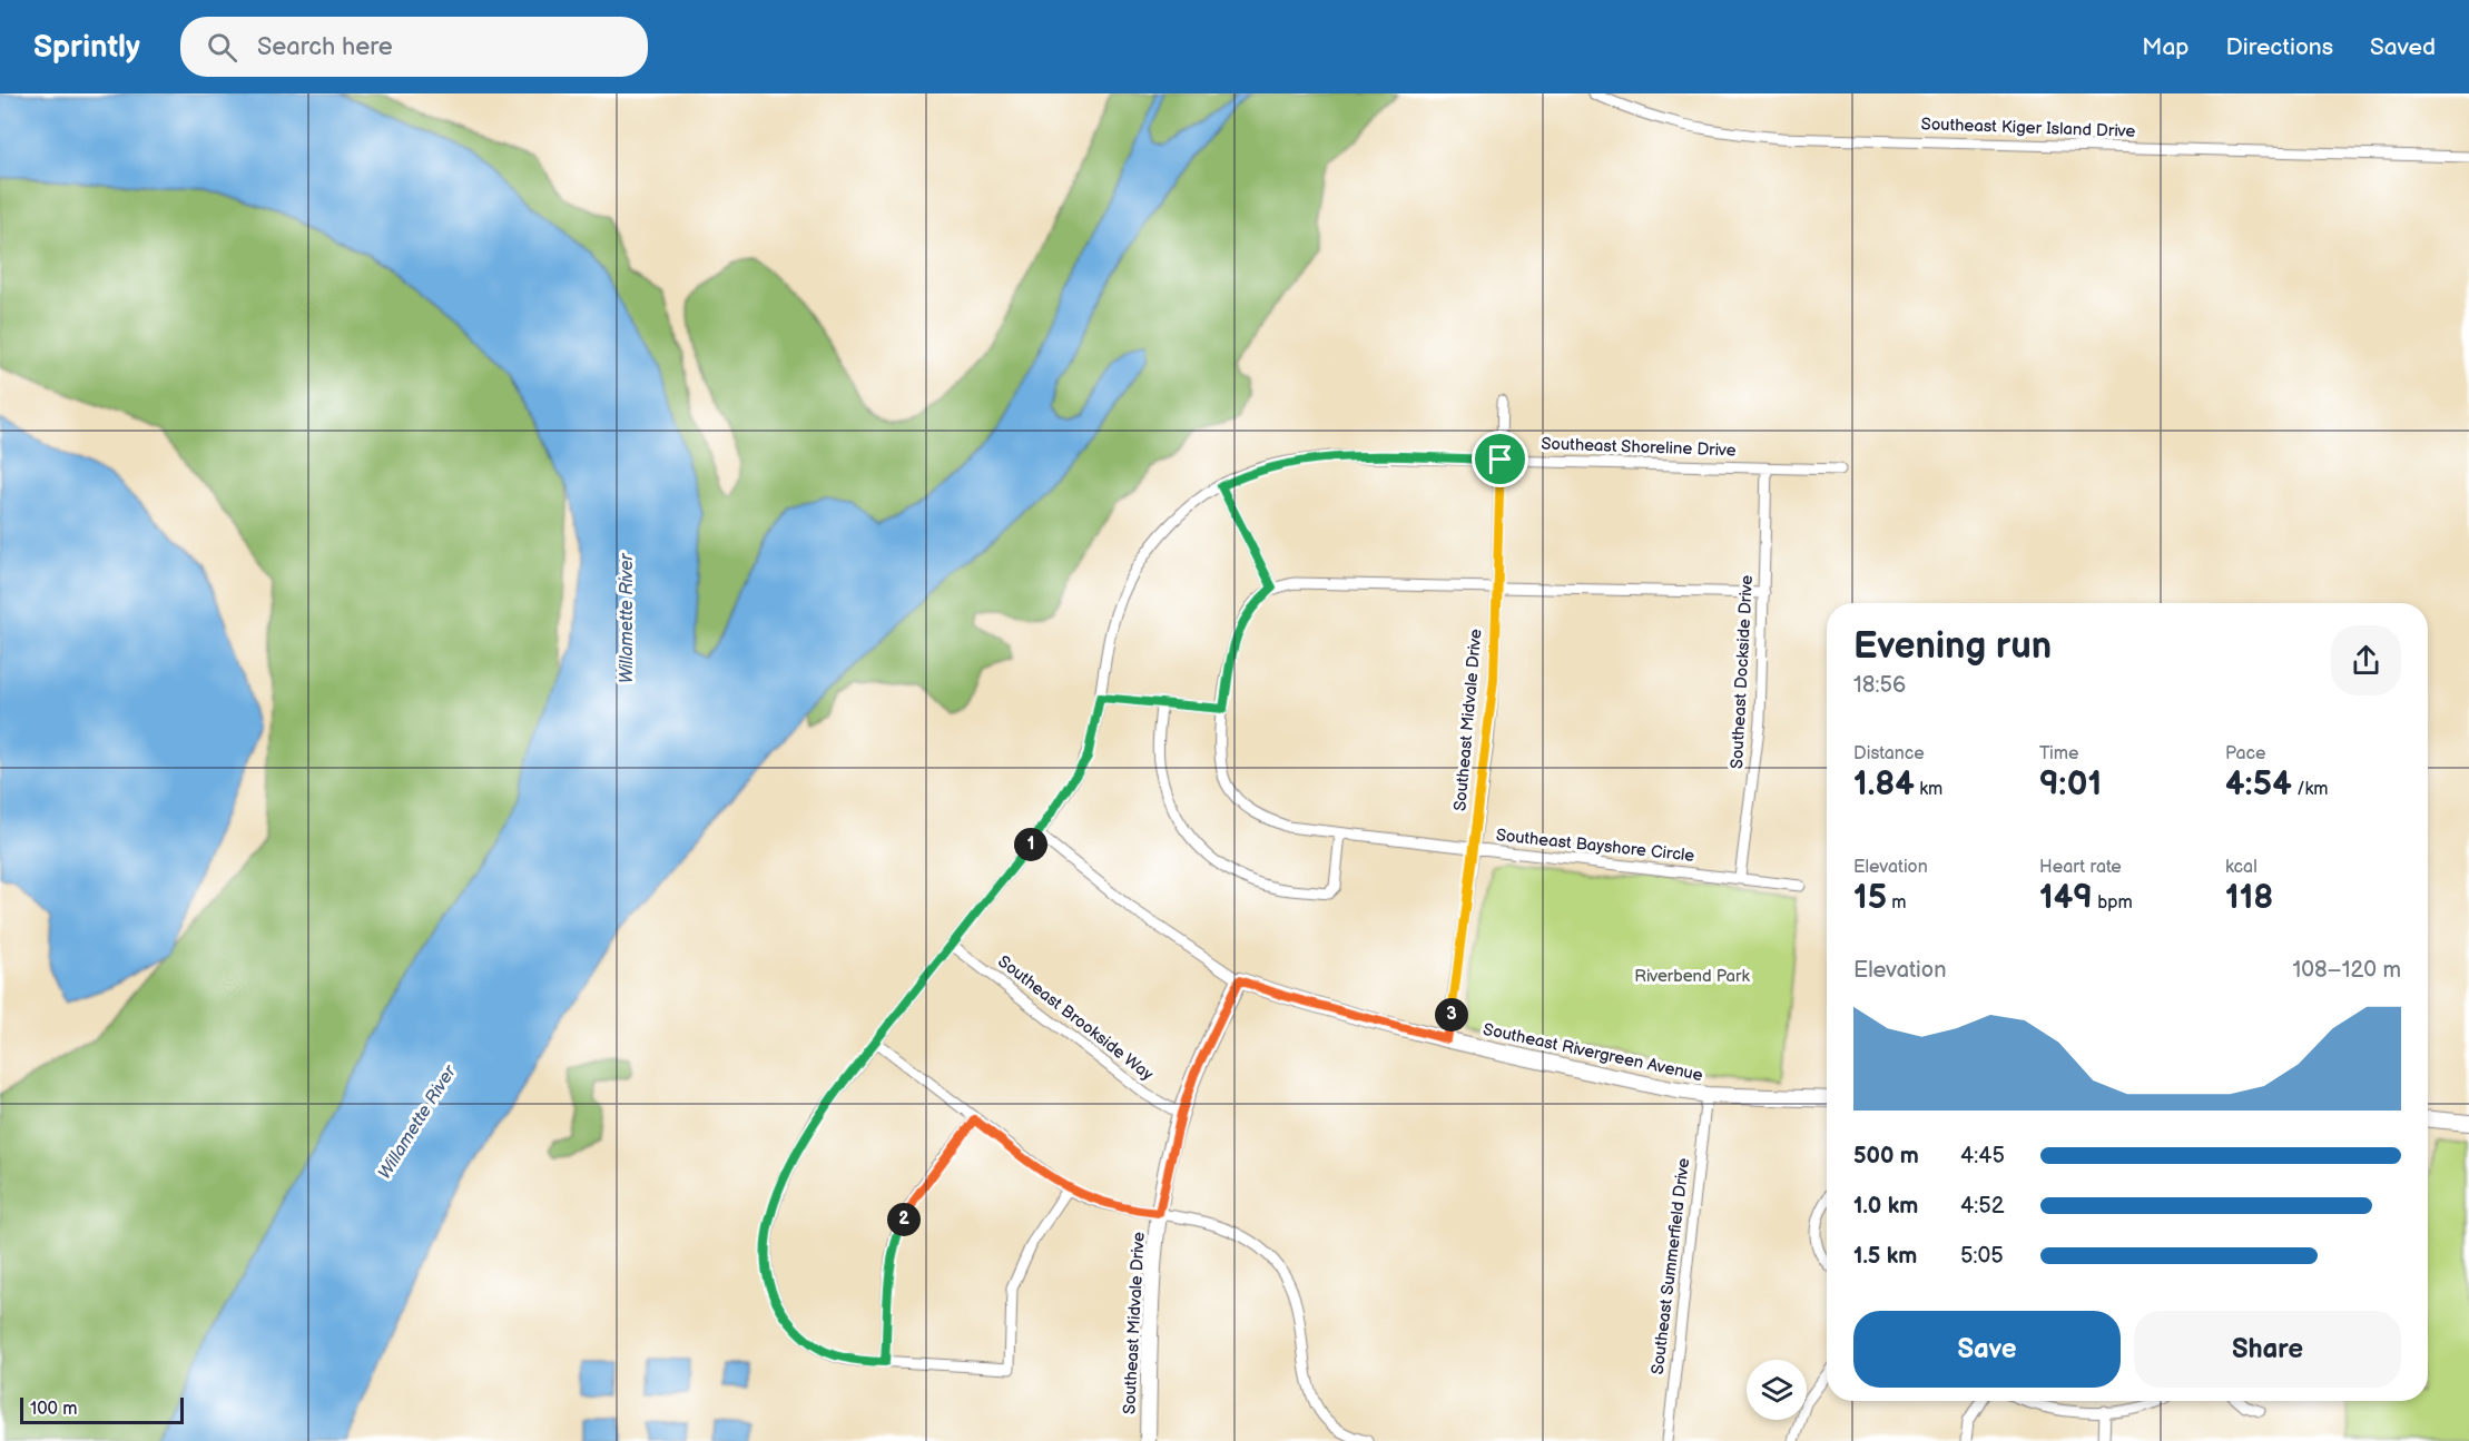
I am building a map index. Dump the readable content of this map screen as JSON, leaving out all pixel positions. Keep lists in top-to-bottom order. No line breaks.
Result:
{"streets":{"street":["Southeast Kiger Island Drive","Southeast Shoreline Drive","Southeast Dockside Drive","Southeast Midvale Drive","Southeast Bayshore Circle","Southeast Brookside Way","Southeast Rivergreen Avenue","Southeast Summerfield Drive"]},"crossings":[["Southeast Shoreline Drive","Southeast Dockside Drive"],["Southeast Shoreline Drive","Southeast Midvale Drive"],["Southeast Shoreline Drive","Southeast Brookside Way"],["Southeast Shoreline Drive","Southeast Rivergreen Avenue"],["Southeast Dockside Drive","Southeast Bayshore Circle"],["Southeast Midvale Drive","Southeast Bayshore Circle"],["Southeast Midvale Drive","Southeast Brookside Way"],["Southeast Midvale Drive","Southeast Rivergreen Avenue"],["Southeast Rivergreen Avenue","Southeast Summerfield Drive"]],"water":["Willamette River"],"parks":["Riverbend Park"],"scale_bar":"100 m","page":{"header":"Sprintly","search":"Search here","nav":["Map","Directions","Saved"],"heading":["Evening run","18:56"],"stats":[["Distance","1.84 km"],["Time","9:01"],["Pace","4:54 /km"],["Elevation","15 m"],["Heart rate","149 bpm"],["kcal","118"]],"pins":["1","3","2"],"chart":["Elevation","108–120 m"],"list":[{"name":"500 m","note":"4:45"},{"name":"1.0 km","note":"4:52"},{"name":"1.5 km","note":"5:05"}],"buttons":["Save","Share"],"scale":"100 m"}}
